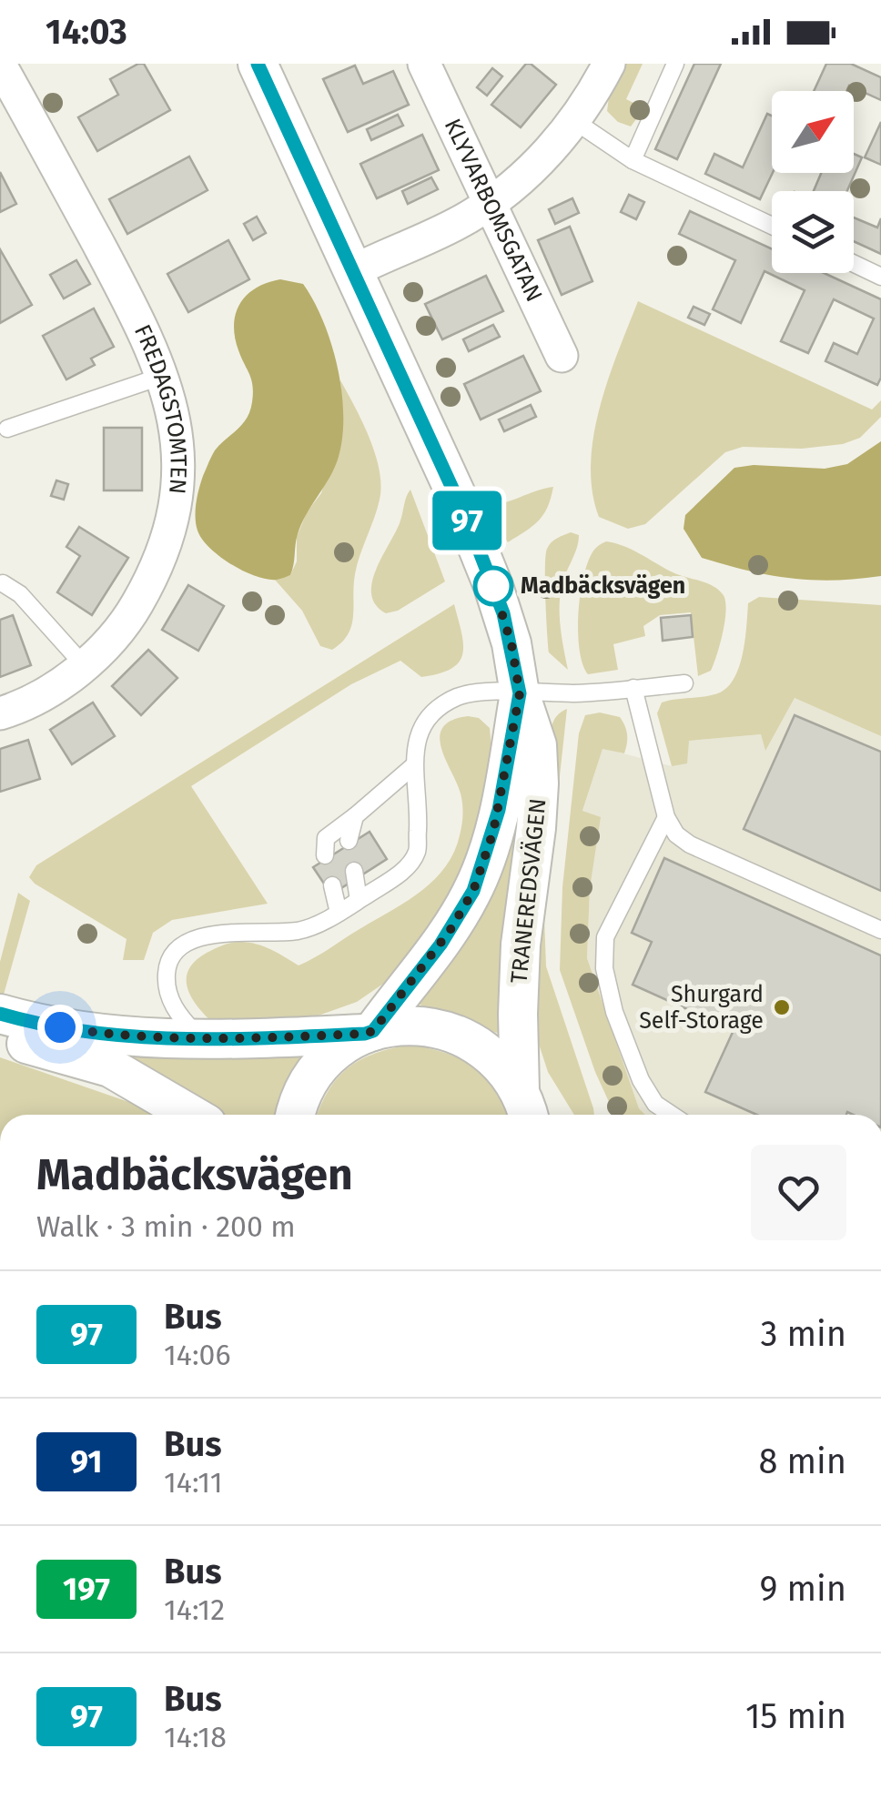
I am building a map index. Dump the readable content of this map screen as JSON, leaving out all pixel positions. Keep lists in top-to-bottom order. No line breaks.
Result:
{"streets":{"street":["KLYVARBOMSGATAN","FREDAGSTOMTEN","TRANEREDSVÄGEN"]},"places":["Madbäcksvägen","Shurgard Self-Storage"],"lines":["bus line 97"],"north":"top right","page":{"status":"14:03","on_map":"97","heading":["Madbäcksvägen","Walk · 3 min · 200 m"],"list":[{"mark":"97","name":"Bus","note":"14:06","value":"3 min"},{"mark":"91","name":"Bus","note":"14:11","value":"8 min"},{"mark":"197","name":"Bus","note":"14:12","value":"9 min"},{"mark":"97","name":"Bus","note":"14:18","value":"15 min"}]}}
